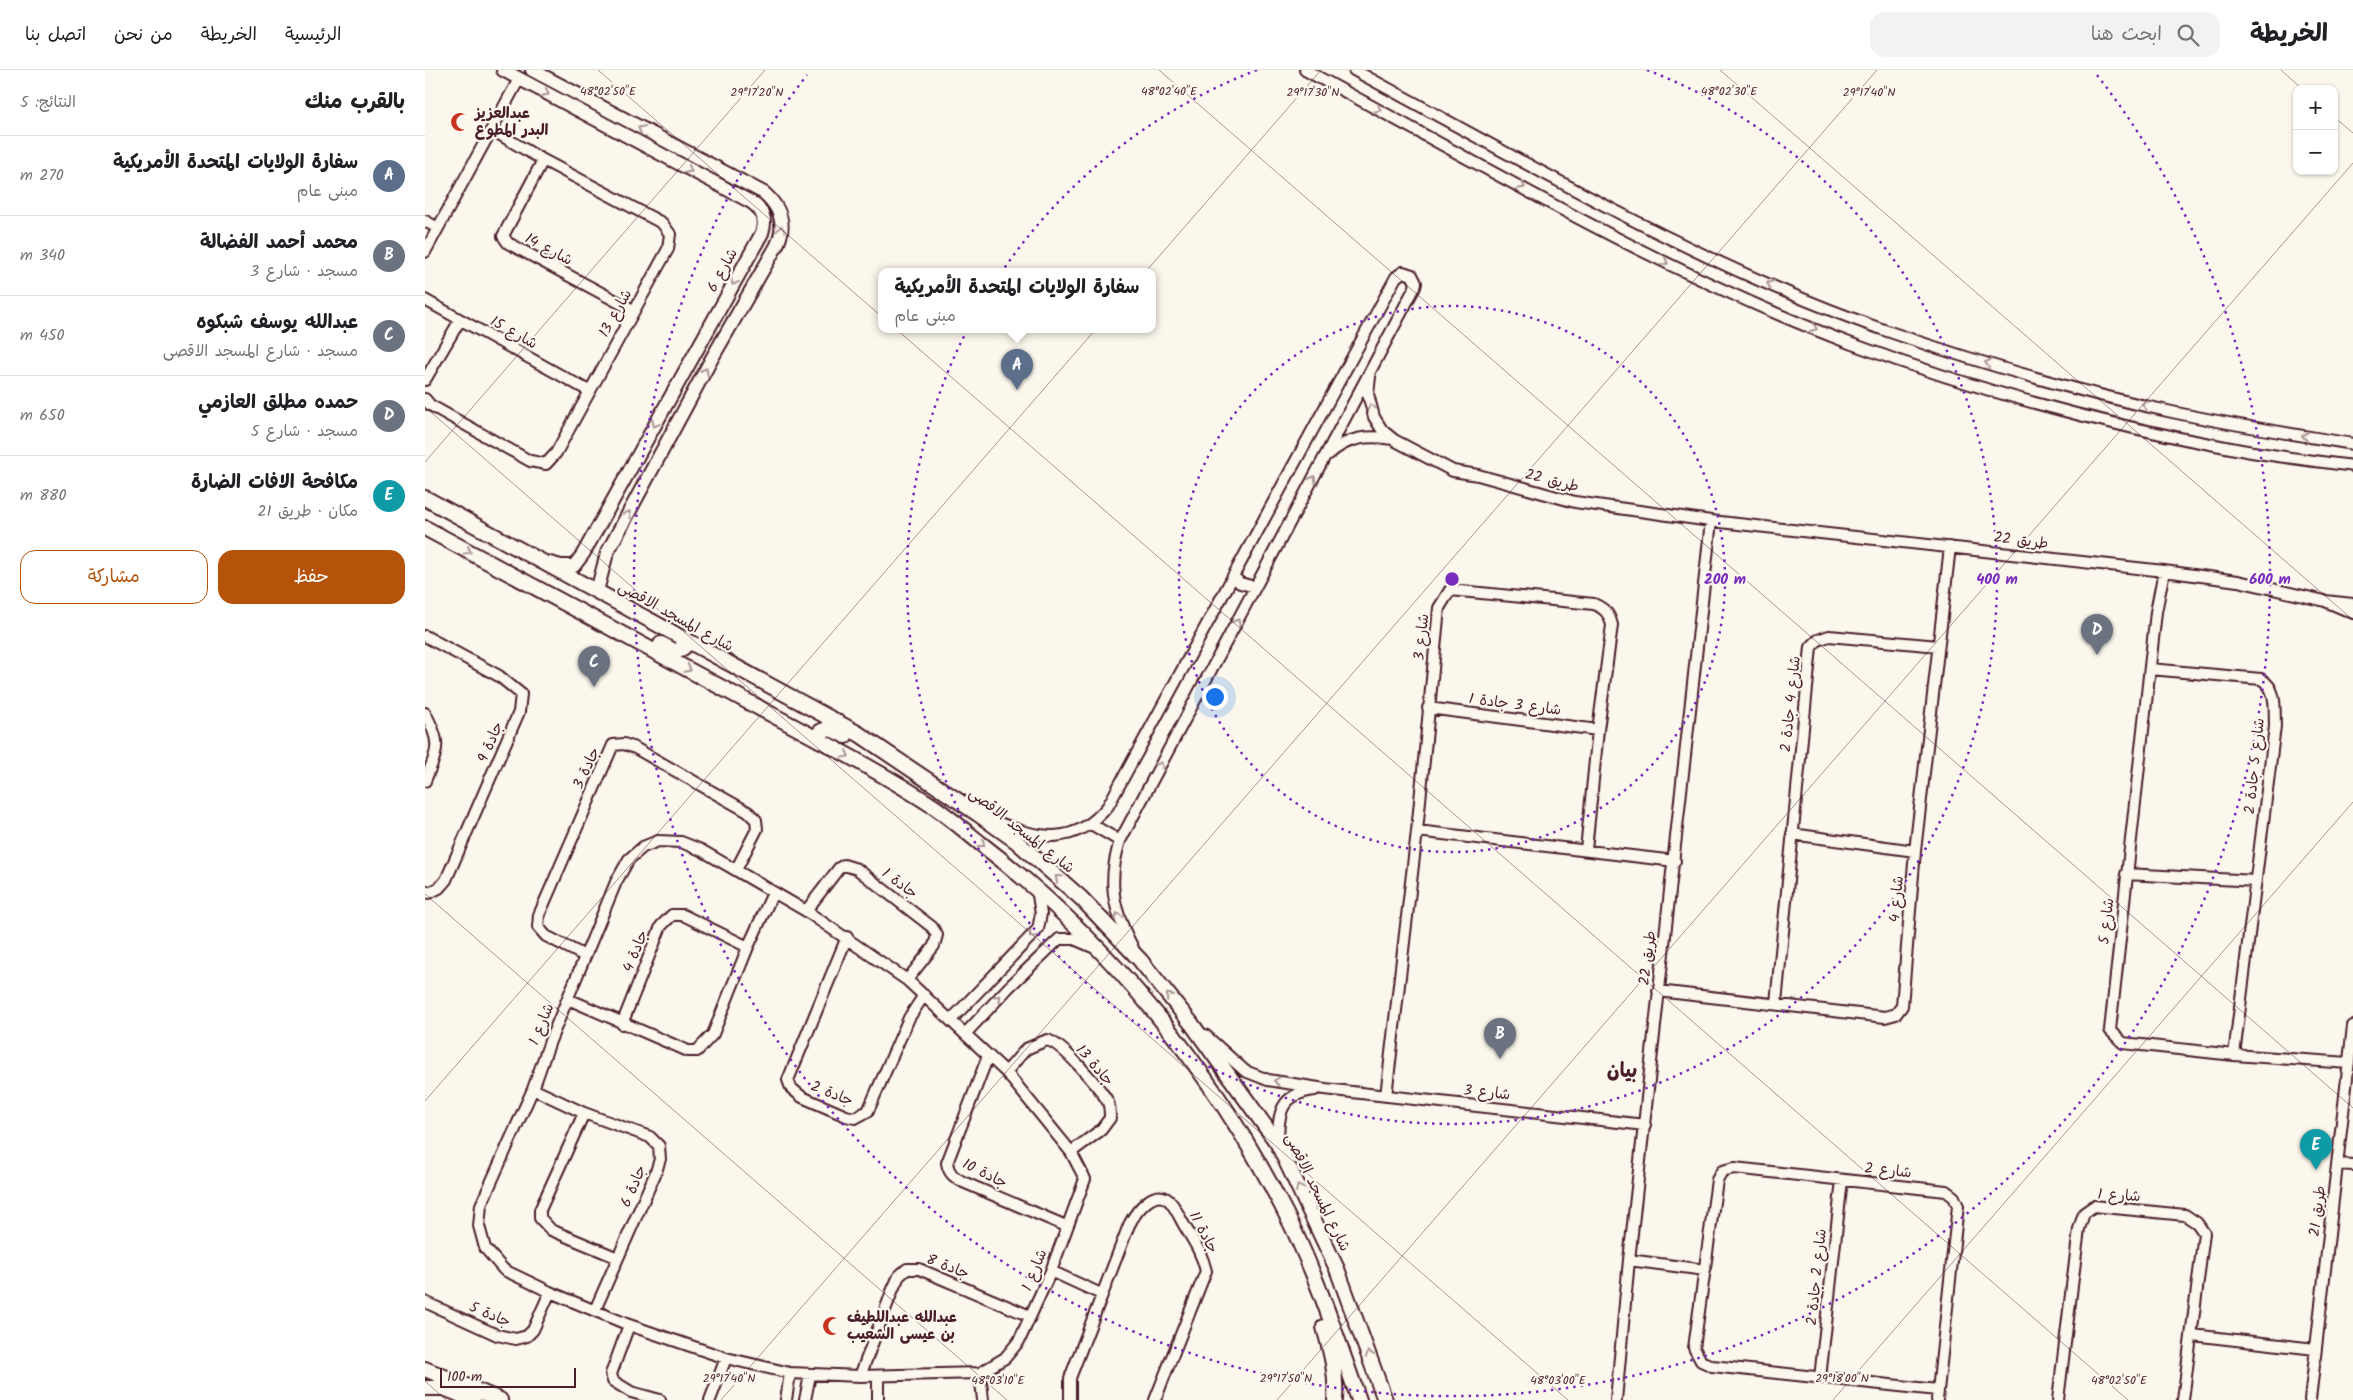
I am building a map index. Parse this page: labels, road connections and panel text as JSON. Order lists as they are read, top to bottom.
{
  "streets": {
    "main road": ["شارع المسجد الاقصى"],
    "street": [
      "شارع 14",
      "شارع 6",
      "شارع 13",
      "شارع 15",
      "طريق 22",
      "شارع 3",
      "شارع 3 جادة 1",
      "شارع 4 جادة 2",
      "جادة 9",
      "شارع 5 جادة 2",
      "جادة 3",
      "جادة 1",
      "شارع 4",
      "شارع 5",
      "جادة 4",
      "شارع 1",
      "جادة 13",
      "جادة 2",
      "شارع 2",
      "جادة 10",
      "جادة 6",
      "طريق 21",
      "جادة 11",
      "جادة 8",
      "شارع 2 جادة 2",
      "جادة 5"
    ]
  },
  "crossings": [
    ["شارع 14", "شارع 13"],
    ["شارع 6", "شارع المسجد الاقصى"],
    ["شارع 13", "شارع 15"],
    ["طريق 22", "شارع 3"],
    ["طريق 22", "شارع 4"],
    ["طريق 22", "شارع 5"],
    ["شارع المسجد الاقصى", "شارع 3"],
    ["شارع 3", "شارع 3 جادة 1"],
    ["شارع 4 جادة 2", "شارع 4"],
    ["شارع 5 جادة 2", "شارع 5"],
    ["جادة 3", "شارع 1"],
    ["جادة 1", "شارع 1"],
    ["شارع 5", "طريق 21"],
    ["شارع 1", "جادة 13"],
    ["شارع 1", "جادة 2"],
    ["شارع 1", "جادة 10"],
    ["شارع 1", "جادة 6"],
    ["شارع 1", "جادة 8"],
    ["شارع 1", "جادة 5"],
    ["شارع 2", "شارع 2 جادة 2"]
  ],
  "districts": ["بيان"],
  "places": {
    "mosque": ["عبدالعزيز البدر المطوع", "عبدالله عبداللطيف بن عيسى الشعيب"]
  },
  "scale_bar": "100 m",
  "page": {
    "header": "الخريطة",
    "search": "ابحث هنا",
    "nav": [
      "الرئيسية",
      "الخريطة",
      "من نحن",
      "اتصل بنا"
    ],
    "heading": ["بالقرب منك", "النتائج: 5"],
    "map_buttons": ["+", "−"],
    "list": [
      {
        "mark": "A",
        "name": "سفارة الولايات المتحدة الأمريكية",
        "note": "مبنى عام",
        "value": "270 m"
      },
      {
        "mark": "B",
        "name": "محمد أحمد الفضالة",
        "note": "مسجد · شارع 3",
        "value": "340 m"
      },
      {
        "mark": "C",
        "name": "عبدالله يوسف شبكوه",
        "note": "مسجد · شارع المسجد الاقصى",
        "value": "450 m"
      },
      {
        "mark": "D",
        "name": "حمده مطلق العازمي",
        "note": "مسجد · شارع 5",
        "value": "650 m"
      },
      {
        "mark": "E",
        "name": "مكافحة الافات الضارة",
        "note": "مكان · طريق 21",
        "value": "880 m"
      }
    ],
    "popup": ["سفارة الولايات المتحدة الأمريكية", "مبنى عام"],
    "pins": [
      "A",
      "D",
      "C",
      "B",
      "E"
    ],
    "buttons": ["حفظ", "مشاركة"],
    "scale": "100 m"
  },
  "coordinates": [
    "48°02'50\"E",
    "48°02'40\"E",
    "48°02'30\"E",
    "29°17'40\"N",
    "29°17'20\"N",
    "29°17'30\"N",
    "29°17'50\"N",
    "29°18'00\"N",
    "48°03'10\"E",
    "48°03'00\"E"
  ],
  "rings": ["200 m", "400 m", "600 m"]
}
